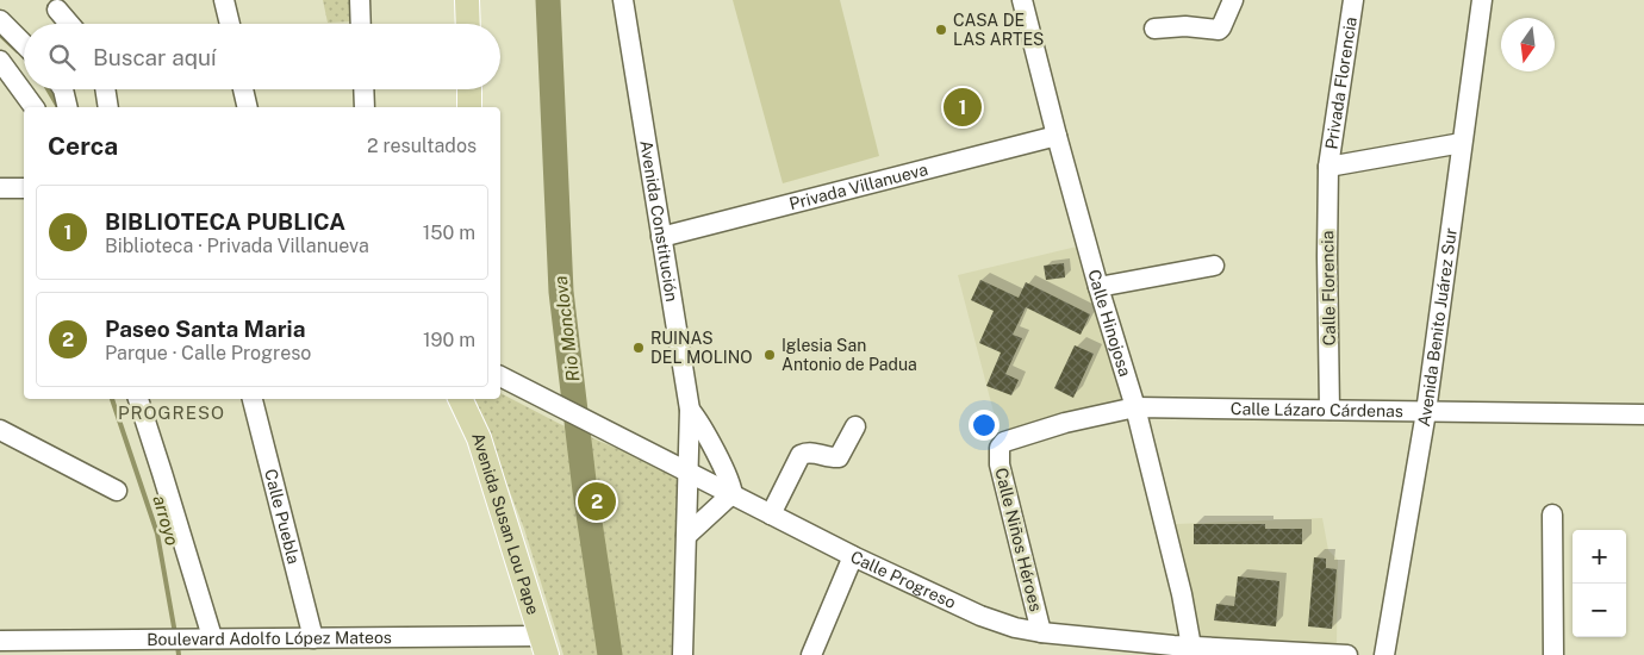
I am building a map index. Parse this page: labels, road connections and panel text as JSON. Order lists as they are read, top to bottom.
{
  "streets": {
    "main road": ["Avenida Susan Lou Pape"],
    "street": [
      "Privada Florencia",
      "Privada Villanueva",
      "Avenida Constitución",
      "Calle Florencia",
      "Calle Hinojosa",
      "Avenida Benito Juárez Sur",
      "Calle Lázaro Cárdenas",
      "Calle Puebla",
      "Calle Niños Héroes",
      "Calle Progreso",
      "Boulevard Adolfo López Mateos"
    ]
  },
  "crossings": [
    ["Privada Florencia", "Calle Florencia"],
    ["Privada Villanueva", "Avenida Constitución"],
    ["Privada Villanueva", "Calle Hinojosa"],
    ["Avenida Constitución", "Calle Progreso"],
    ["Calle Florencia", "Calle Lázaro Cárdenas"],
    ["Calle Hinojosa", "Calle Lázaro Cárdenas"],
    ["Calle Hinojosa", "Calle Niños Héroes"],
    ["Calle Hinojosa", "Calle Progreso"],
    ["Avenida Benito Juárez Sur", "Calle Lázaro Cárdenas"],
    ["Calle Lázaro Cárdenas", "Calle Niños Héroes"],
    ["Calle Puebla", "Boulevard Adolfo López Mateos"],
    ["Avenida Susan Lou Pape", "Boulevard Adolfo López Mateos"],
    ["Calle Niños Héroes", "Calle Progreso"]
  ],
  "districts": ["PROGRESO"],
  "water": ["Rio Monclova", "arroyo"],
  "places": ["CASA DE LAS ARTES", "RUINAS DEL MOLINO", "Iglesia San Antonio de Padua"],
  "north": "bottom",
  "page": {
    "search": "Buscar aquí",
    "pins": ["1", "2"],
    "heading": ["Cerca", "2 resultados"],
    "list": [
      {
        "mark": "1",
        "name": "BIBLIOTECA PUBLICA",
        "note": "Biblioteca · Privada Villanueva",
        "value": "150 m"
      },
      {
        "mark": "2",
        "name": "Paseo Santa Maria",
        "note": "Parque · Calle Progreso",
        "value": "190 m"
      }
    ],
    "map_buttons": ["+", "−"]
  }
}
